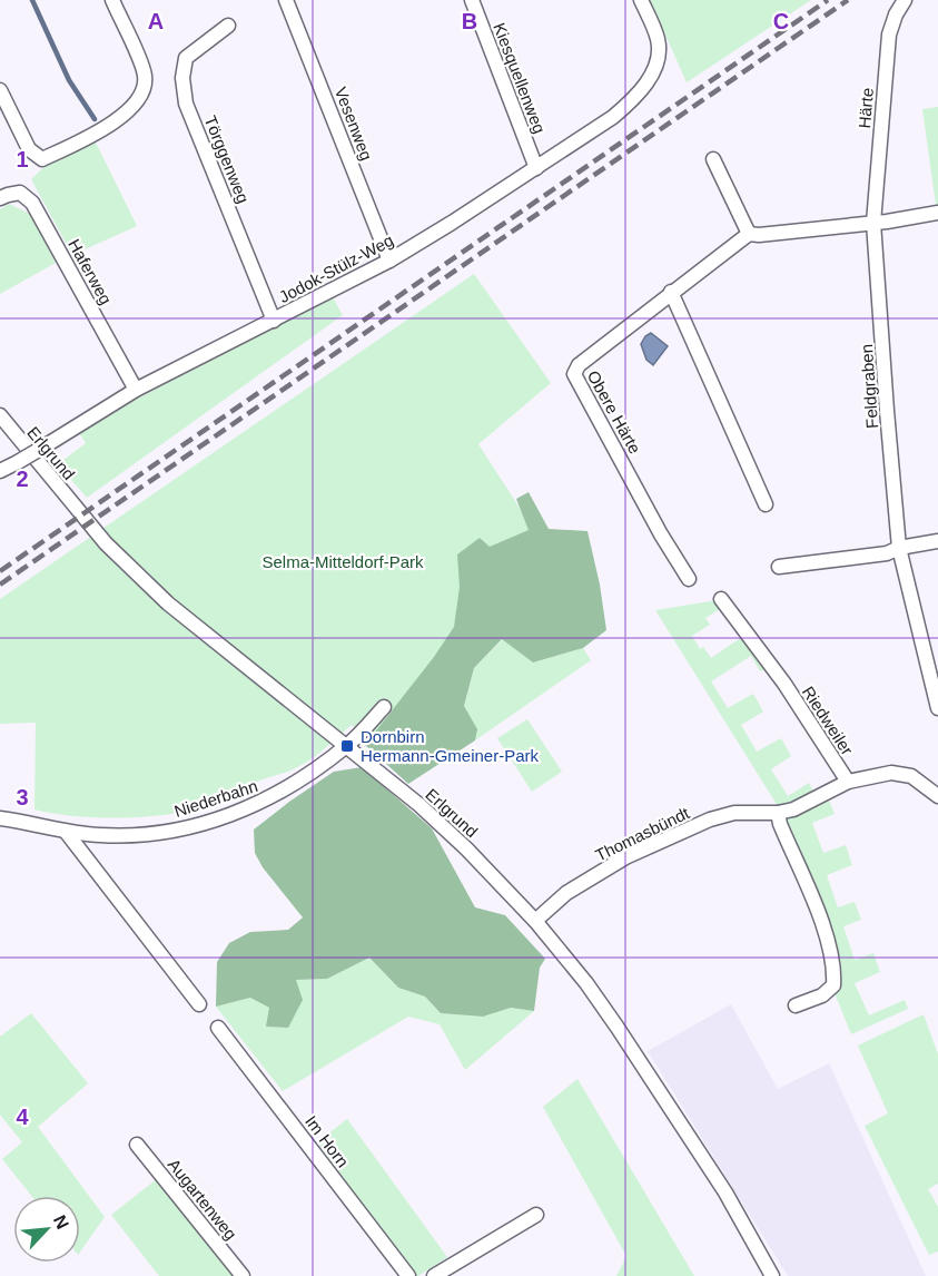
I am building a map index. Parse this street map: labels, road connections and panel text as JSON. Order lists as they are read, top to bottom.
{
  "streets": {
    "street": [
      "Kiesquellenweg",
      "Härte",
      "Vesenweg",
      "Törggenweg",
      "Jodok-Stülz-Weg",
      "Haferweg",
      "Feldgraben",
      "Obere Härte",
      "Erlgrund",
      "Riedweiler",
      "Niederbahn",
      "Thomasbündt",
      "Im Horn",
      "Augartenweg"
    ]
  },
  "crossings": [
    ["Kiesquellenweg", "Jodok-Stülz-Weg"],
    ["Härte", "Feldgraben"],
    ["Vesenweg", "Jodok-Stülz-Weg"],
    ["Törggenweg", "Jodok-Stülz-Weg"],
    ["Jodok-Stülz-Weg", "Haferweg"],
    ["Erlgrund", "Niederbahn"],
    ["Erlgrund", "Thomasbündt"],
    ["Riedweiler", "Thomasbündt"]
  ],
  "parks": ["Selma-Mitteldorf-Park"],
  "places": {
    "transit": ["Dornbirn Hermann-Gmeiner-Park"]
  },
  "north": "top right",
  "grid": {
    "columns": ["A", "B", "C"],
    "rows": [
      "1",
      "2",
      "3",
      "4"
    ]
  }
}
